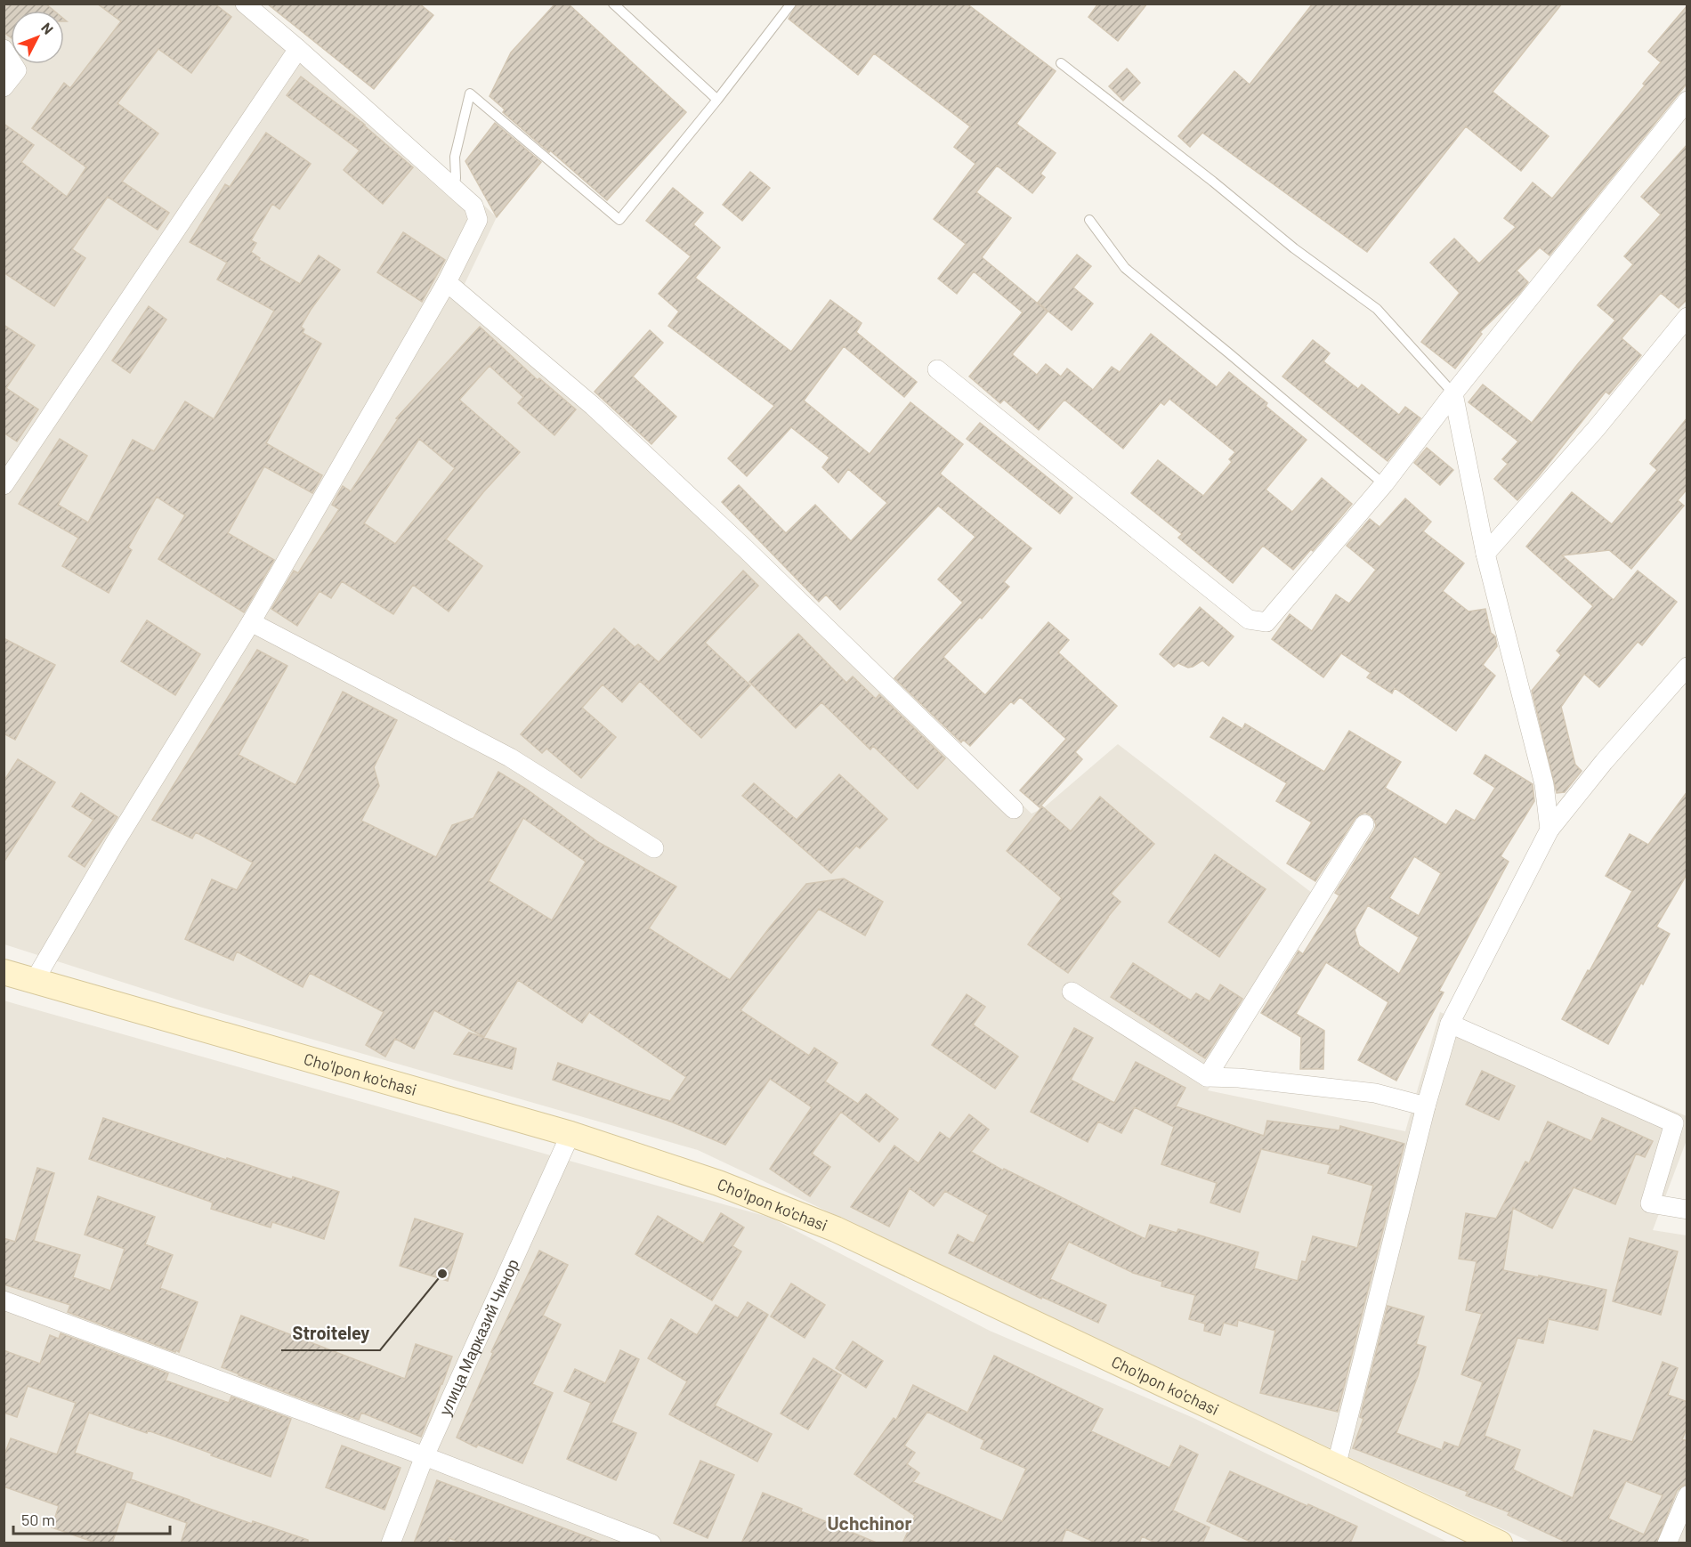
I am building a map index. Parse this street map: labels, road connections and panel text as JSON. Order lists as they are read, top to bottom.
{
  "streets": {
    "main road": ["Cho'lpon ko'chasi"],
    "street": ["улица Марказий Чинор"]
  },
  "crossings": [
    ["Cho'lpon ko'chasi", "улица Марказий Чинор"]
  ],
  "districts": ["Uchchinor"],
  "places": ["Stroiteley"],
  "scale_bar": "50 m",
  "north": "top right"
}
